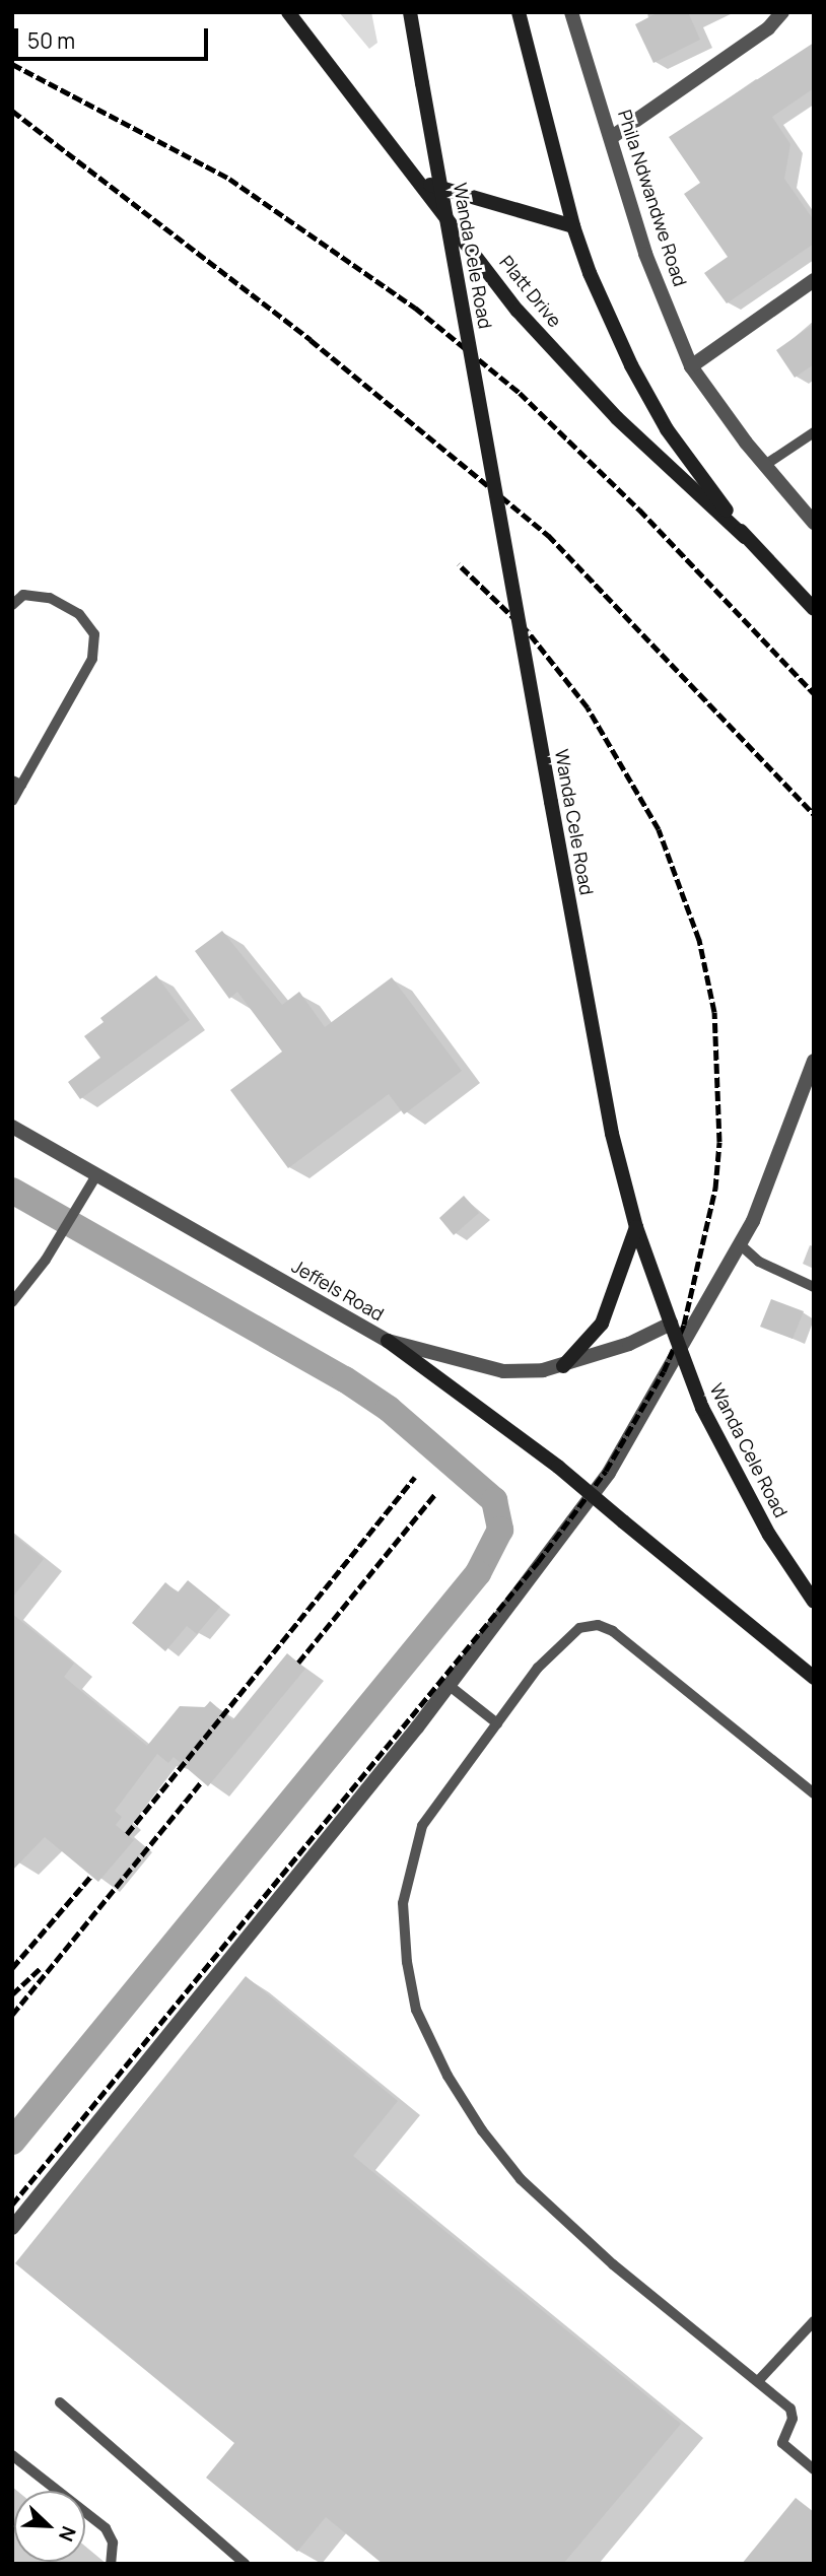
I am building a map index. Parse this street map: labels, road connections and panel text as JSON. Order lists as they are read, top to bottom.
{
  "streets": {
    "main road": ["Wanda Cele Road", "Platt Drive"],
    "street": ["Phila Ndwandwe Road", "Jeffels Road"]
  },
  "crossings": [
    ["Wanda Cele Road", "Jeffels Road"]
  ],
  "scale_bar": "50 m",
  "north": "bottom right"
}
